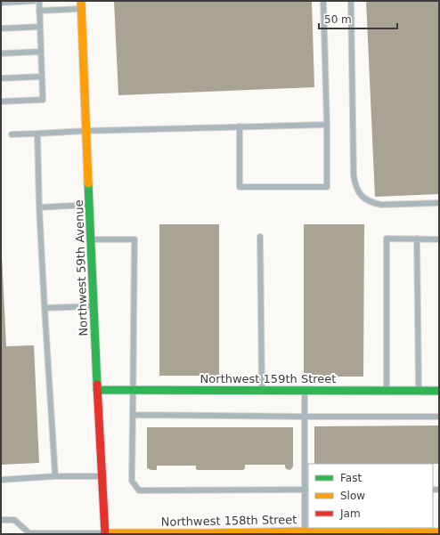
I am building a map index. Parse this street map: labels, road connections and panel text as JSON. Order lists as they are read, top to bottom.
{
  "streets": {
    "street": ["Northwest 59th Avenue", "Northwest 159th Street", "Northwest 158th Street"]
  },
  "crossings": [
    ["Northwest 59th Avenue", "Northwest 159th Street"],
    ["Northwest 59th Avenue", "Northwest 158th Street"]
  ],
  "legend": ["Fast", "Slow", "Jam"],
  "scale_bar": "50 m"
}
